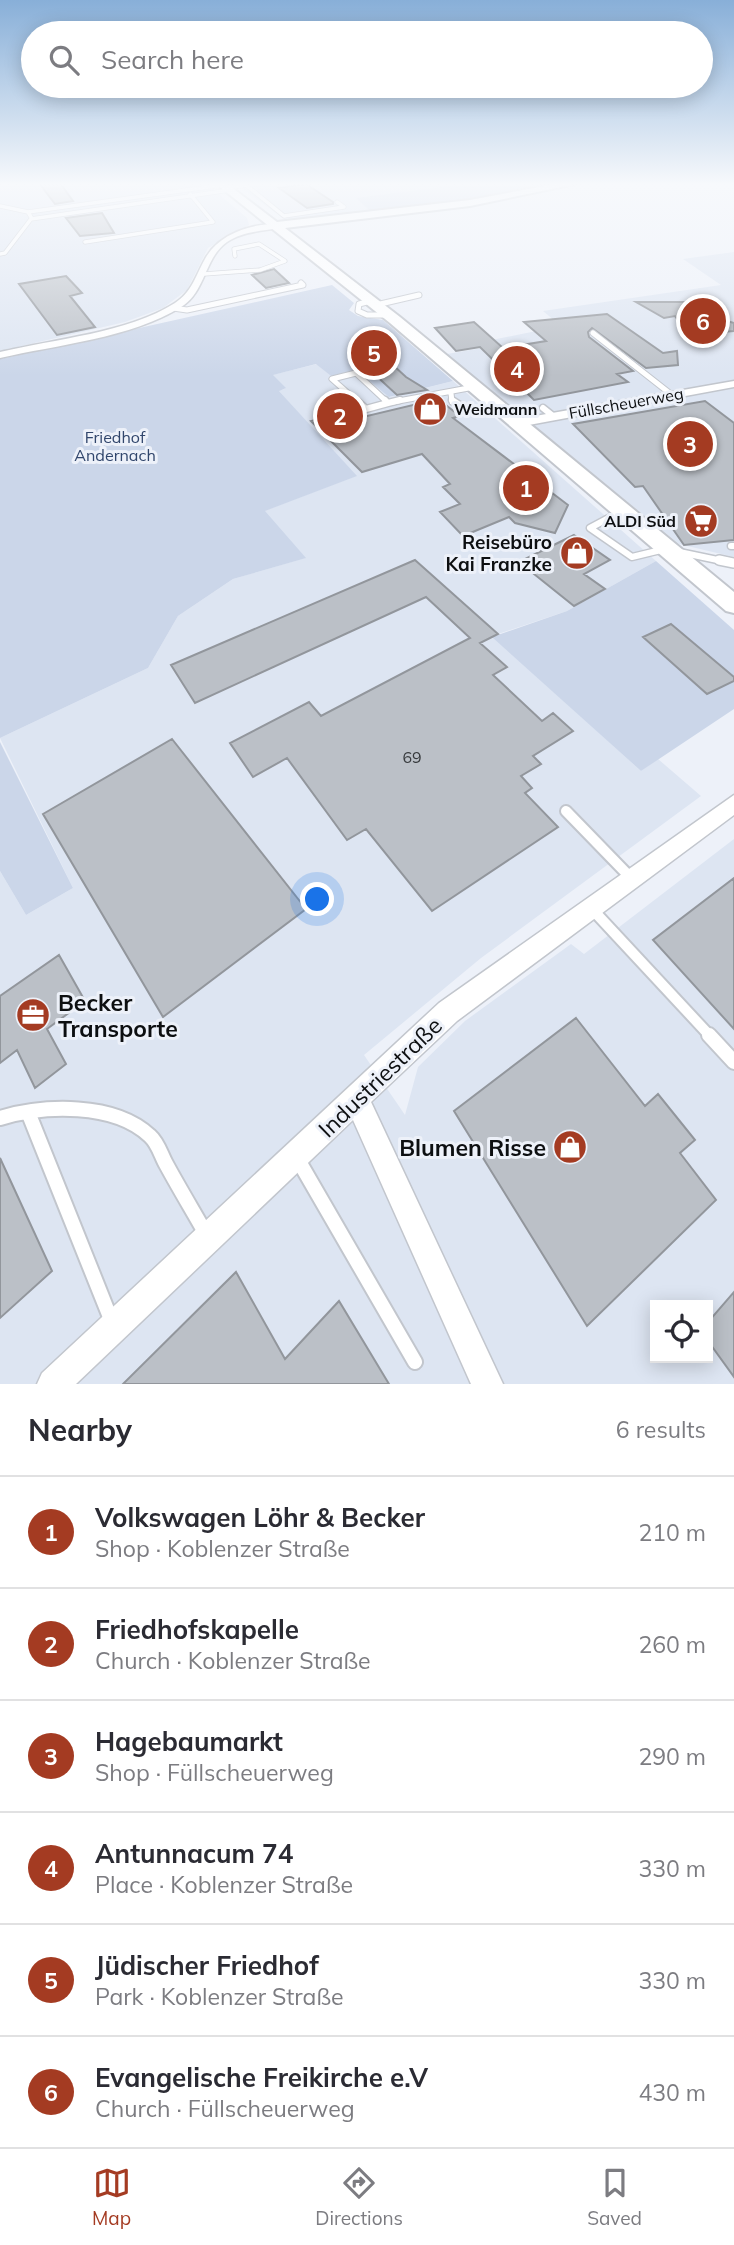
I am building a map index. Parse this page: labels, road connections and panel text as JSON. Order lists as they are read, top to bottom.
{
  "streets": {
    "street": ["Füllscheuerweg", "Industriestraße"]
  },
  "parks": ["Friedhof Andernach"],
  "places": {
    "shop": ["Weidmann", "Reisebüro Kai Franzke", "Blumen Risse"],
    "supermarket": ["ALDI Süd"],
    "office": ["Becker Transporte"]
  },
  "house_numbers": ["69"],
  "page": {
    "search": "Search here",
    "pins": [
      "6",
      "5",
      "4",
      "2",
      "3",
      "1"
    ],
    "heading": ["Nearby", "6 results"],
    "list": [
      {
        "mark": "1",
        "name": "Volkswagen Löhr & Becker",
        "note": "Shop · Koblenzer Straße",
        "value": "210 m"
      },
      {
        "mark": "2",
        "name": "Friedhofskapelle",
        "note": "Church · Koblenzer Straße",
        "value": "260 m"
      },
      {
        "mark": "3",
        "name": "Hagebaumarkt",
        "note": "Shop · Füllscheuerweg",
        "value": "290 m"
      },
      {
        "mark": "4",
        "name": "Antunnacum 74",
        "note": "Place · Koblenzer Straße",
        "value": "330 m"
      },
      {
        "mark": "5",
        "name": "Jüdischer Friedhof",
        "note": "Park · Koblenzer Straße",
        "value": "330 m"
      },
      {
        "mark": "6",
        "name": "Evangelische Freikirche e.V",
        "note": "Church · Füllscheuerweg",
        "value": "430 m"
      }
    ],
    "nav": ["Map", "Directions", "Saved"]
  }
}
